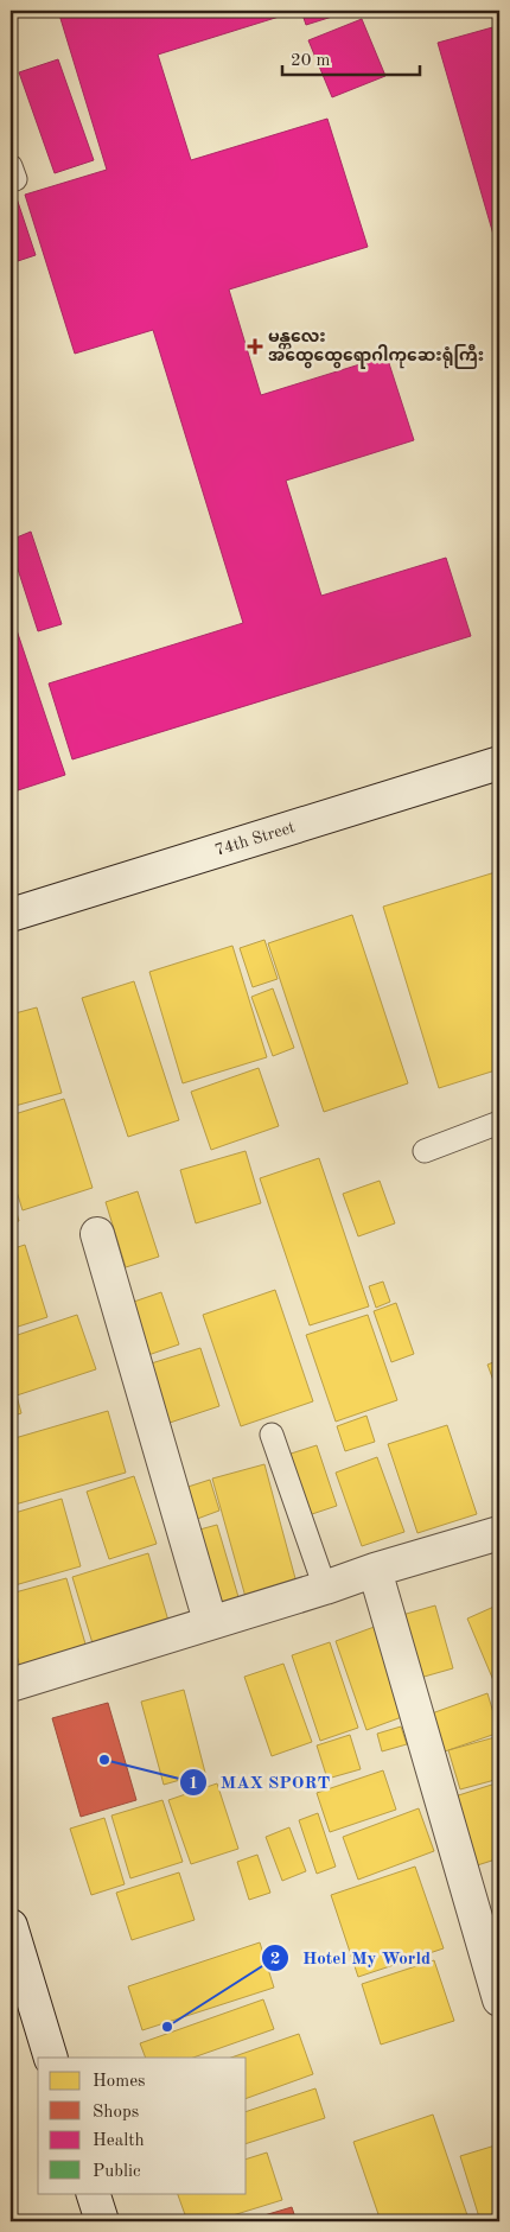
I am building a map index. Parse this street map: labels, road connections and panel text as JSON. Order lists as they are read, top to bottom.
{
  "streets": {
    "street": ["74th Street"]
  },
  "places": {
    "health": ["မန္တလေး အထွေထွေရောဂါကုဆေးရုံကြီး"],
    "other": ["MAX SPORT", "Hotel My World"]
  },
  "legend": [
    "Homes",
    "Shops",
    "Health",
    "Public"
  ],
  "scale_bar": "20 m"
}
